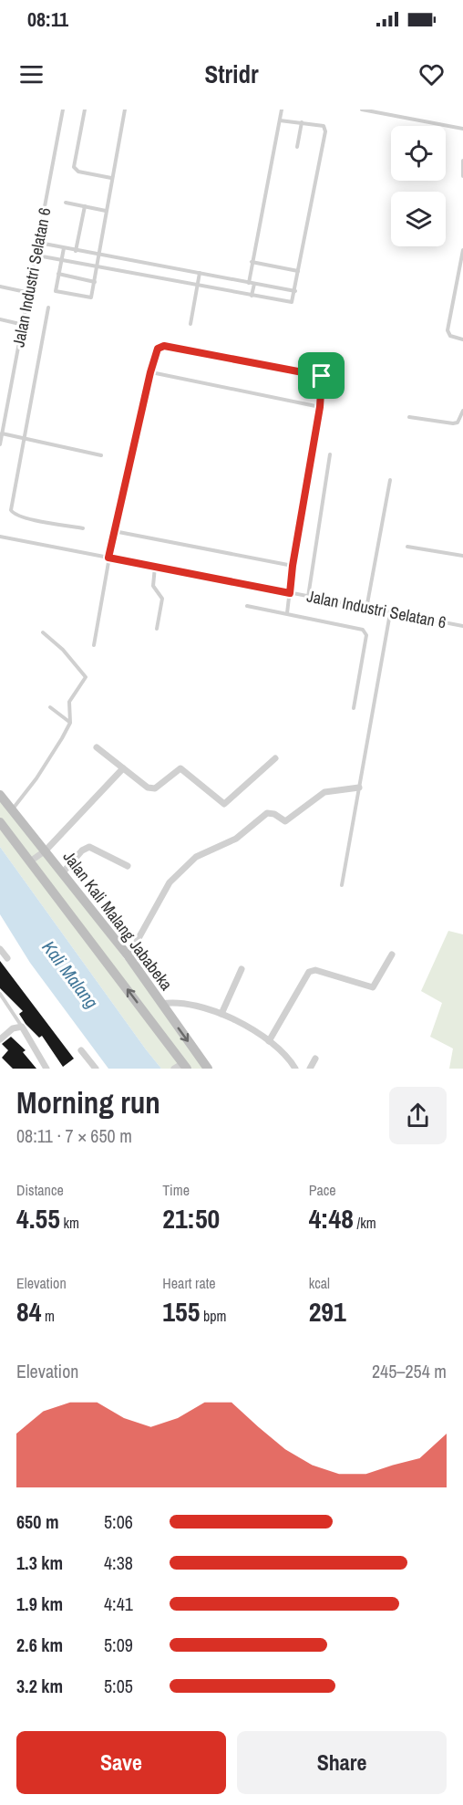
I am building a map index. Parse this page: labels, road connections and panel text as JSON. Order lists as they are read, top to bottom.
{
  "streets": {
    "main road": ["Jalan Kali Malang Jababeka"],
    "lane": ["Jalan Industri Selatan 6"]
  },
  "water": ["Kali Malang"],
  "page": {
    "status": "08:11",
    "header": "Stridr",
    "heading": ["Morning run", "08:11 · 7 × 650 m"],
    "stats": [
      ["Distance", "4.55 km"],
      ["Time", "21:50"],
      ["Pace", "4:48 /km"],
      ["Elevation", "84 m"],
      ["Heart rate", "155 bpm"],
      ["kcal", "291"]
    ],
    "chart": ["Elevation", "245–254 m"],
    "list": [
      {
        "name": "650 m",
        "note": "5:06"
      },
      {
        "name": "1.3 km",
        "note": "4:38"
      },
      {
        "name": "1.9 km",
        "note": "4:41"
      },
      {
        "name": "2.6 km",
        "note": "5:09"
      },
      {
        "name": "3.2 km",
        "note": "5:05"
      }
    ],
    "buttons": ["Save", "Share"]
  }
}
